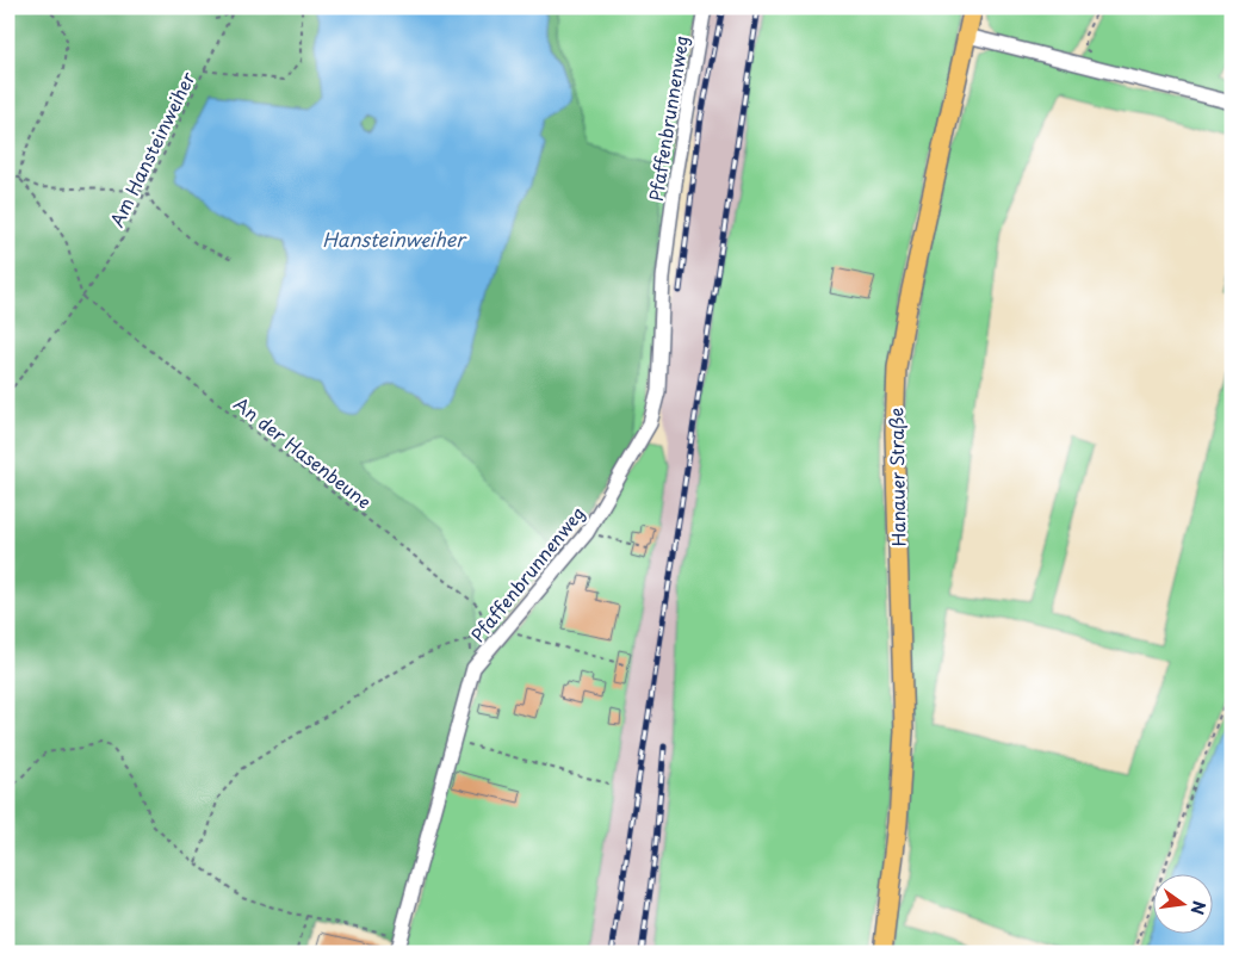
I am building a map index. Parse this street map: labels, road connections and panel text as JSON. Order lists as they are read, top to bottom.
{
  "streets": {
    "main road": ["Hanauer Straße"],
    "lane": ["Pfaffenbrunnenweg"],
    "path": ["Am Hansteinweiher", "An der Hasenbeune"]
  },
  "crossings": [
    ["Pfaffenbrunnenweg", "An der Hasenbeune"],
    ["Am Hansteinweiher", "An der Hasenbeune"]
  ],
  "water": ["Hansteinweiher"],
  "north": "right"
}
